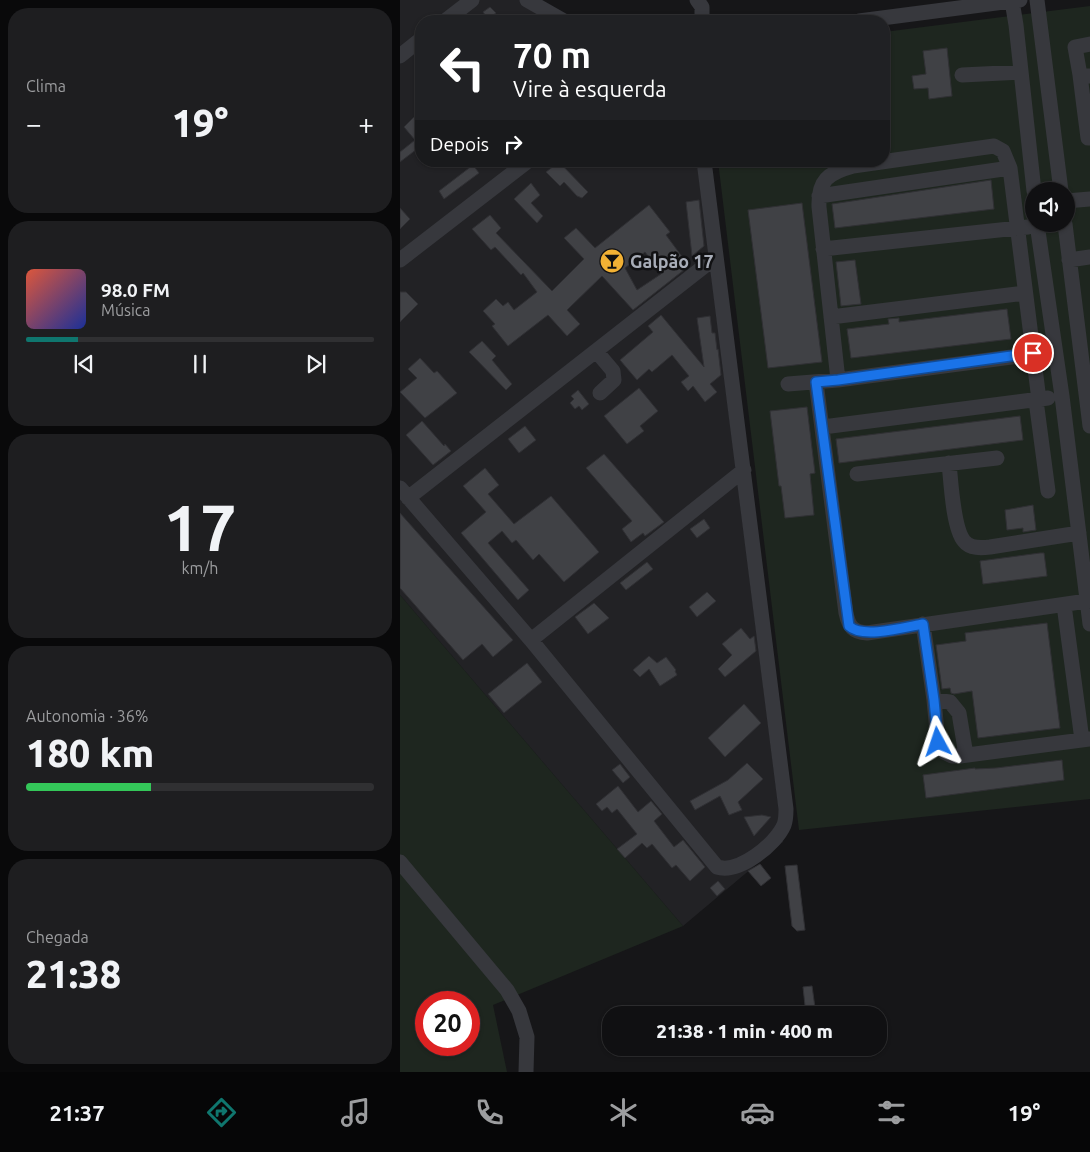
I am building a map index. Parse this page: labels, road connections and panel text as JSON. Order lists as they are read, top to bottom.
{
  "places": {
    "bar": ["Galpão 17"]
  },
  "page": {
    "tile": [
      "Clima",
      ["17", "km/h"],
      ["Autonomia · 36%", "180 km"],
      ["Chegada", "21:38"]
    ],
    "turn": ["70 m", "Vire à esquerda"],
    "heat": ["−", "19°", "+"],
    "then": "Depois",
    "song": ["98.0 FM", "Música"],
    "limit": "20",
    "trip": "21:38 · 1 min · 400 m",
    "tabs": ["21:37", "19°"]
  }
}
